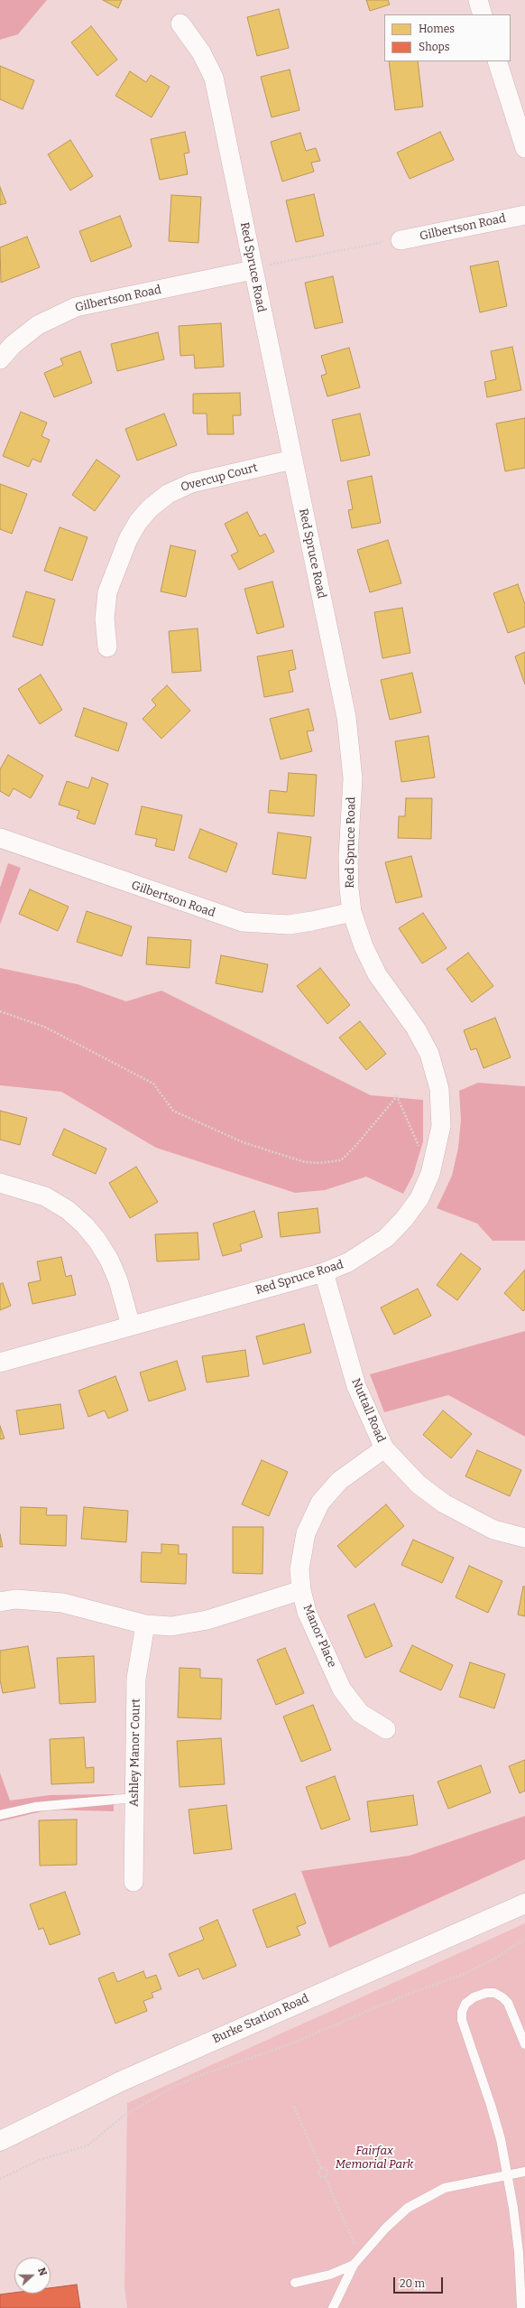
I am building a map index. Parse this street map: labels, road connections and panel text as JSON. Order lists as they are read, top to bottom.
{
  "streets": {
    "street": [
      "Gilbertson Road",
      "Red Spruce Road",
      "Overcup Court",
      "Nuttall Road",
      "Manor Place",
      "Ashley Manor Court",
      "Burke Station Road"
    ]
  },
  "crossings": [
    ["Gilbertson Road", "Red Spruce Road"],
    ["Red Spruce Road", "Overcup Court"],
    ["Red Spruce Road", "Nuttall Road"],
    ["Nuttall Road", "Manor Place"]
  ],
  "parks": ["Fairfax Memorial Park"],
  "legend": ["Homes", "Shops"],
  "scale_bar": "20 m",
  "north": "right"
}
